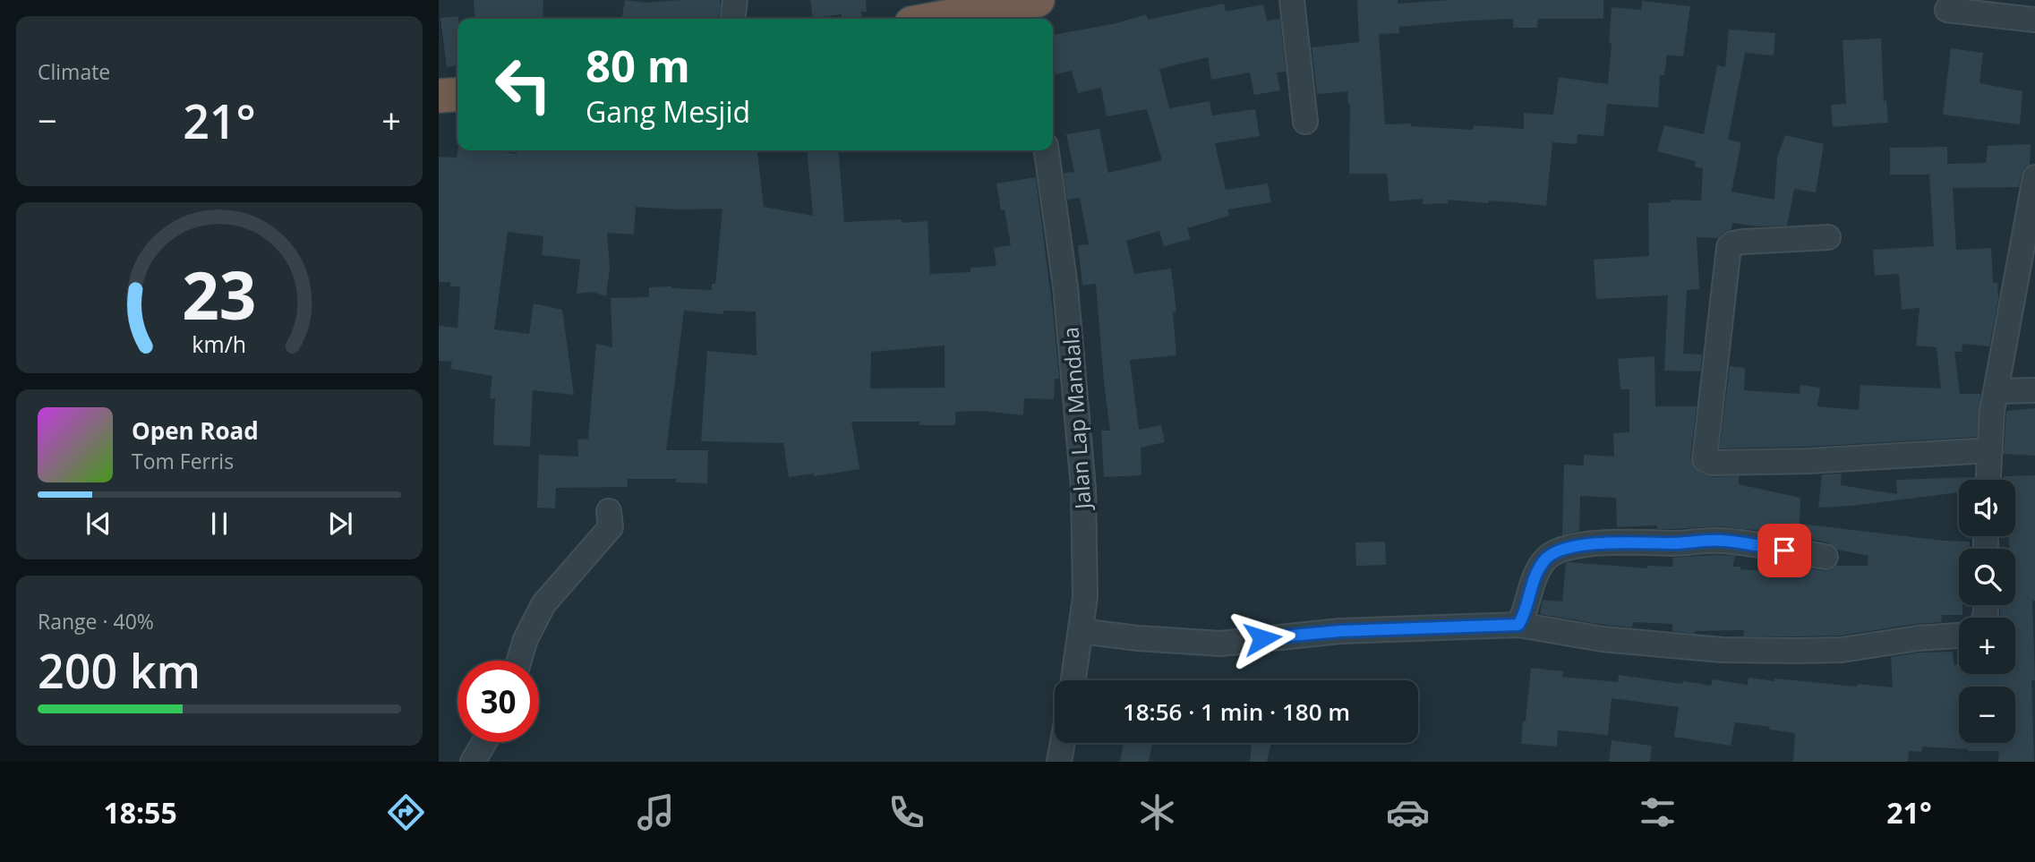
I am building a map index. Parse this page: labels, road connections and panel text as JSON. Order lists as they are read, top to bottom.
{
  "streets": {
    "street": ["Jalan Lap Mandala"]
  },
  "page": {
    "tile": [
      "Climate",
      ["Range · 40%", "200 km"]
    ],
    "turn": ["80 m", "Gang Mesjid"],
    "heat": ["−", "21°", "+"],
    "song": ["Open Road", "Tom Ferris"],
    "map_buttons": ["+", "−"],
    "limit": "30",
    "trip": "18:56 · 1 min · 180 m",
    "tabs": ["18:55", "21°"],
    "gauge": ["23", "km/h"]
  }
}
